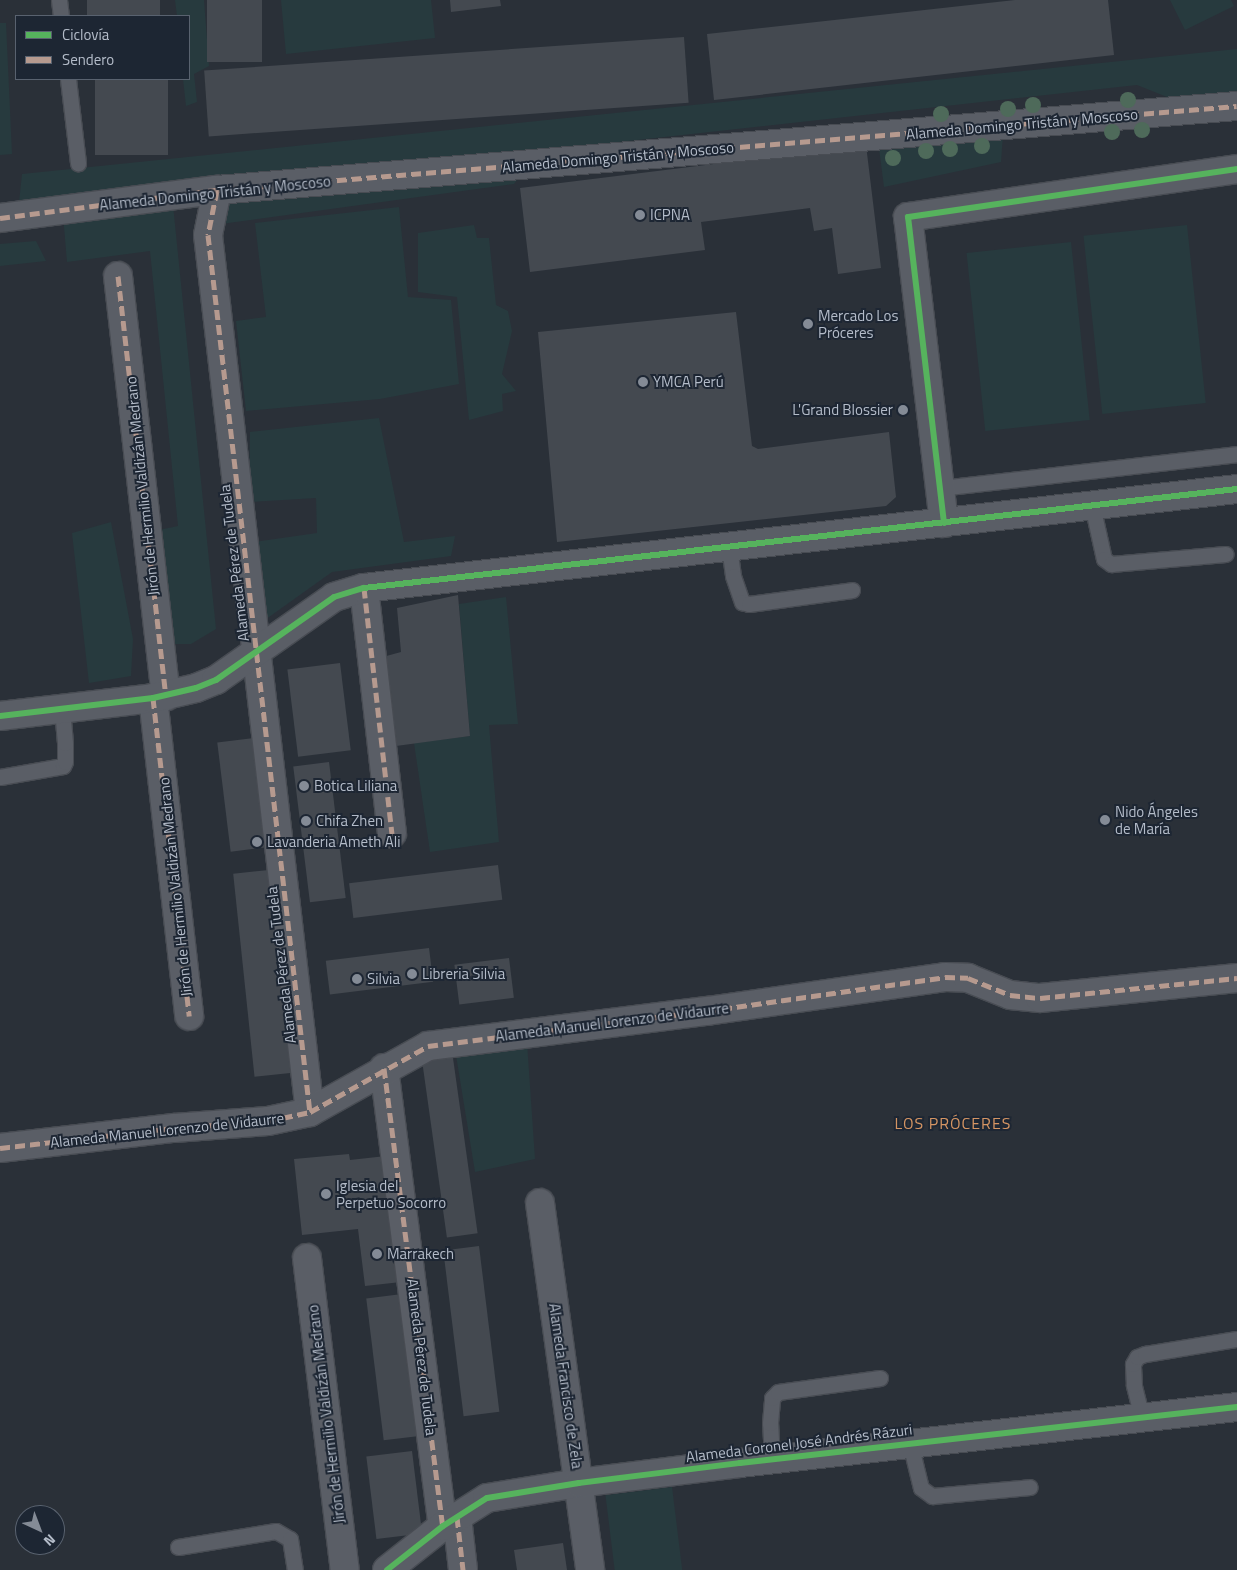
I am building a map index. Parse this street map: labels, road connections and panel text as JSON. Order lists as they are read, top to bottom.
{
  "streets": {
    "street": [
      "Alameda Domingo Tristán y Moscoso",
      "Jirón de Hermilio Valdizán Medrano",
      "Alameda Pérez de Tudela",
      "Alameda Manuel Lorenzo de Vidaurre",
      "Alameda Francisco de Zela",
      "Alameda Coronel José Andrés Rázuri"
    ]
  },
  "crossings": [
    ["Alameda Domingo Tristán y Moscoso", "Alameda Pérez de Tudela"],
    ["Alameda Pérez de Tudela", "Alameda Manuel Lorenzo de Vidaurre"],
    ["Alameda Pérez de Tudela", "Alameda Coronel José Andrés Rázuri"],
    ["Alameda Francisco de Zela", "Alameda Coronel José Andrés Rázuri"]
  ],
  "districts": ["LOS PRÓCERES"],
  "places": [
    "ICPNA",
    "Mercado Los Próceres",
    "YMCA Perú",
    "L'Grand Blossier",
    "Botica Liliana",
    "Nido Ángeles de María",
    "Chifa Zhen",
    "Lavanderia Ameth Ali",
    "Libreria Silvia",
    "Silvia",
    "Iglesia del Perpetuo Socorro",
    "Marrakech"
  ],
  "legend": ["Ciclovía", "Sendero"],
  "north": "bottom right"
}
